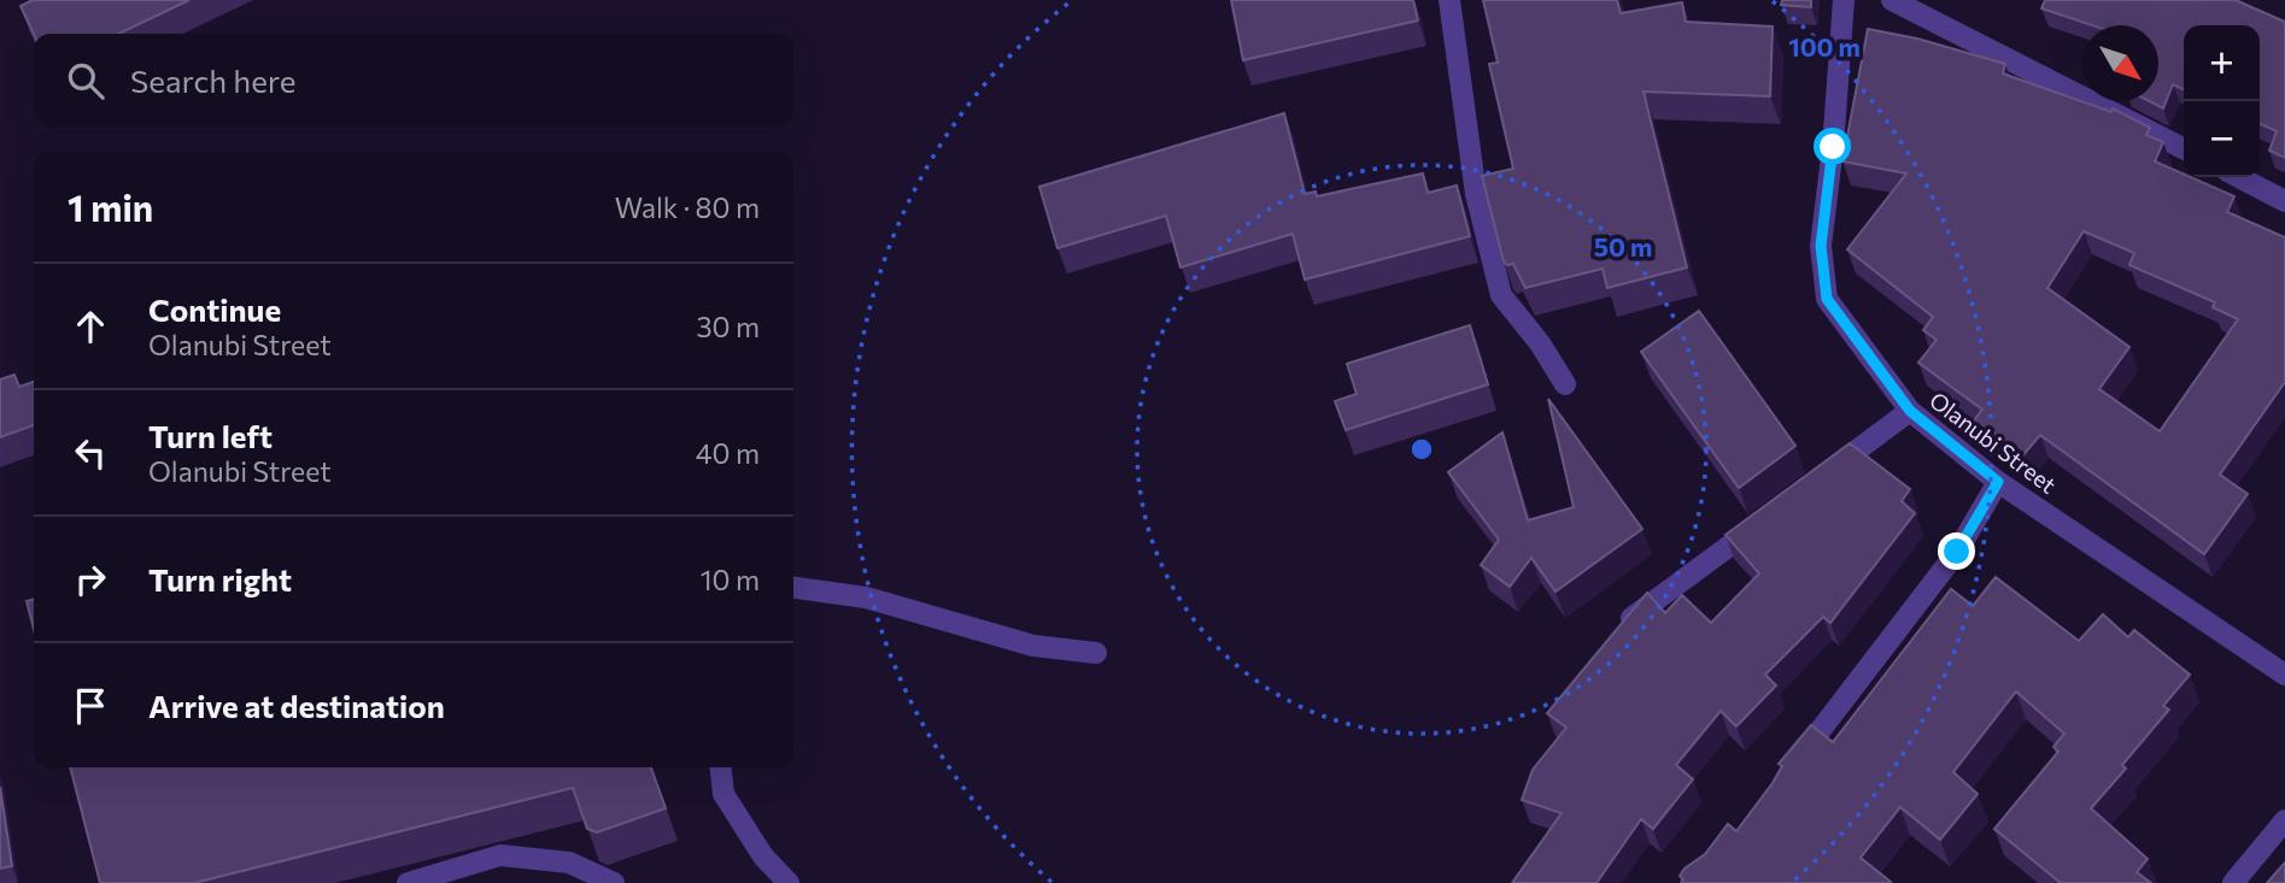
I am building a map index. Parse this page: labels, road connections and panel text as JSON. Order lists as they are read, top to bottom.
{
  "streets": {
    "street": ["Olanubi Street"]
  },
  "north": "bottom right",
  "page": {
    "map_buttons": ["+", "−"],
    "search": "Search here",
    "heading": ["1 min", "Walk · 80 m"],
    "list": [
      ["Continue", "Olanubi Street", "30 m"],
      ["Turn left", "Olanubi Street", "40 m"],
      ["Turn right", "10 m"],
      "Arrive at destination"
    ]
  },
  "rings": ["100 m", "50 m"]
}
